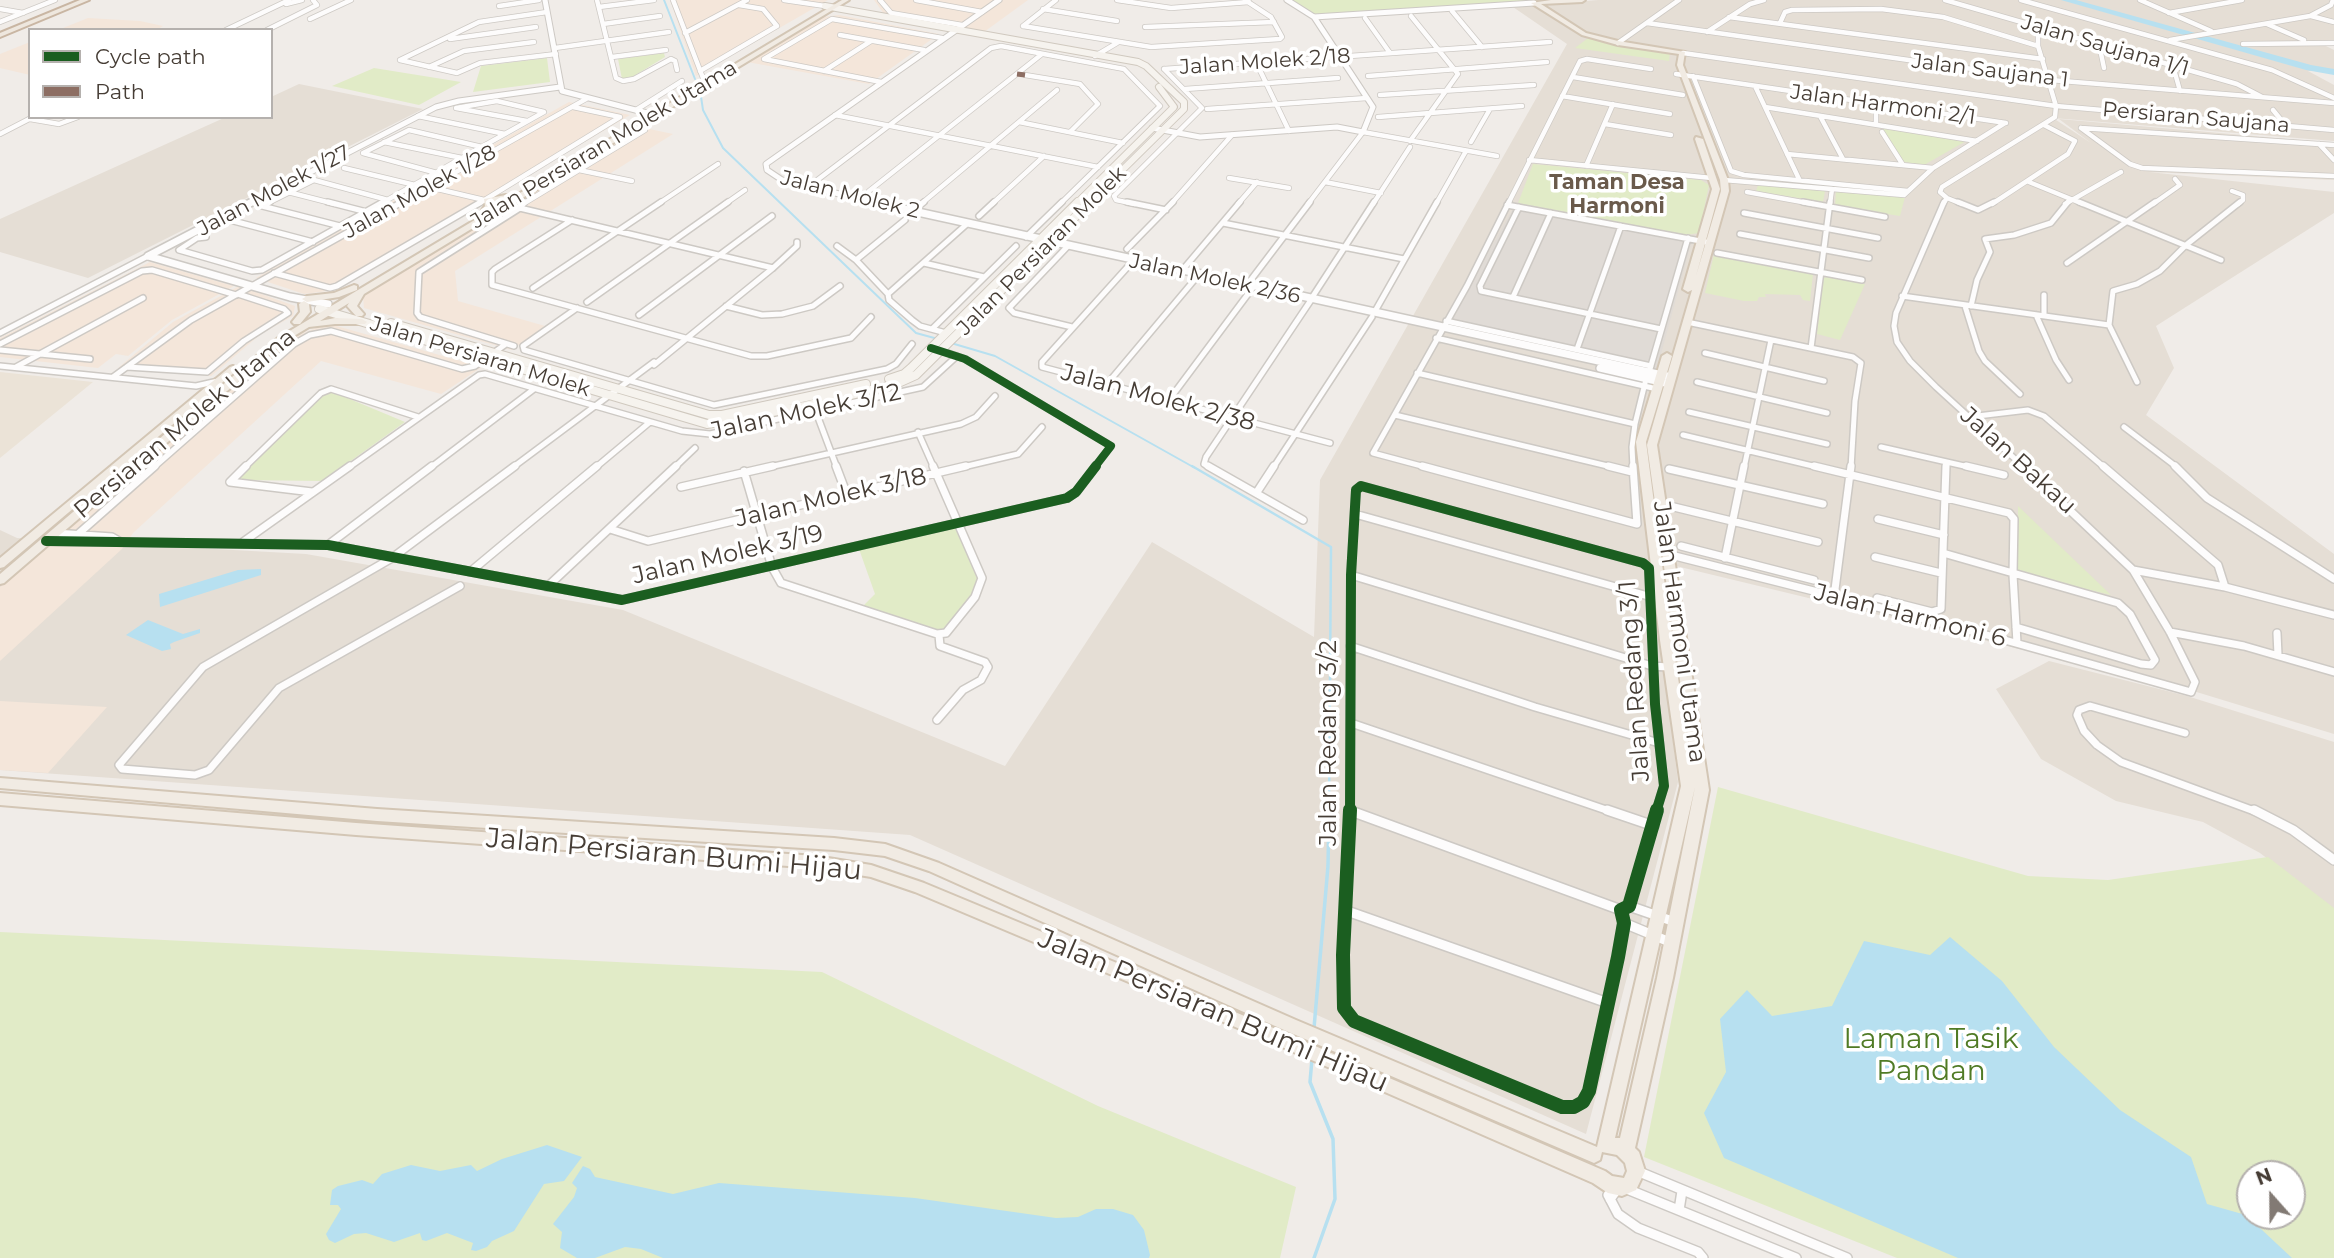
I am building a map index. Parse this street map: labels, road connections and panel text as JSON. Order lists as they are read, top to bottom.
{
  "streets": {
    "main road": [
      "Jalan Persiaran Molek Utama",
      "Jalan Persiaran Molek",
      "Persiaran Molek Utama",
      "Jalan Harmoni Utama",
      "Jalan Persiaran Bumi Hijau"
    ],
    "street": [
      "Jalan Saujana 1/1",
      "Jalan Molek 2/18",
      "Jalan Saujana 1",
      "Jalan Harmoni 2/1",
      "Persiaran Saujana",
      "Jalan Molek 1/27",
      "Jalan Molek 1/28",
      "Jalan Molek 2",
      "Jalan Molek 2/36",
      "Jalan Molek 2/38",
      "Jalan Molek 3/12",
      "Jalan Bakau",
      "Jalan Molek 3/18",
      "Jalan Molek 3/19",
      "Jalan Harmoni 6",
      "Jalan Redang 3/1",
      "Jalan Redang 3/2"
    ]
  },
  "crossings": [
    ["Jalan Saujana 1/1", "Jalan Saujana 1"],
    ["Jalan Harmoni 2/1", "Jalan Harmoni Utama"],
    ["Persiaran Saujana", "Jalan Harmoni Utama"],
    ["Jalan Persiaran Molek Utama", "Jalan Persiaran Molek"],
    ["Jalan Persiaran Molek Utama", "Persiaran Molek Utama"],
    ["Jalan Molek 1/27", "Jalan Persiaran Molek"],
    ["Jalan Molek 1/28", "Jalan Persiaran Molek"],
    ["Jalan Molek 2", "Jalan Persiaran Molek"],
    ["Jalan Molek 2", "Jalan Molek 2/36"],
    ["Jalan Persiaran Molek", "Jalan Molek 2/36"],
    ["Jalan Persiaran Molek", "Persiaran Molek Utama"],
    ["Jalan Molek 2/36", "Jalan Molek 2/38"],
    ["Jalan Molek 2/36", "Jalan Harmoni Utama"],
    ["Jalan Molek 3/12", "Jalan Molek 3/19"],
    ["Persiaran Molek Utama", "Jalan Molek 3/19"],
    ["Jalan Bakau", "Jalan Harmoni 6"],
    ["Jalan Harmoni 6", "Jalan Harmoni Utama"],
    ["Jalan Harmoni Utama", "Jalan Persiaran Bumi Hijau"],
    ["Jalan Redang 3/1", "Jalan Redang 3/2"]
  ],
  "districts": ["Taman Desa Harmoni"],
  "parks": ["Laman Tasik Pandan"],
  "legend": ["Cycle path", "Path"],
  "north": "top"
}
